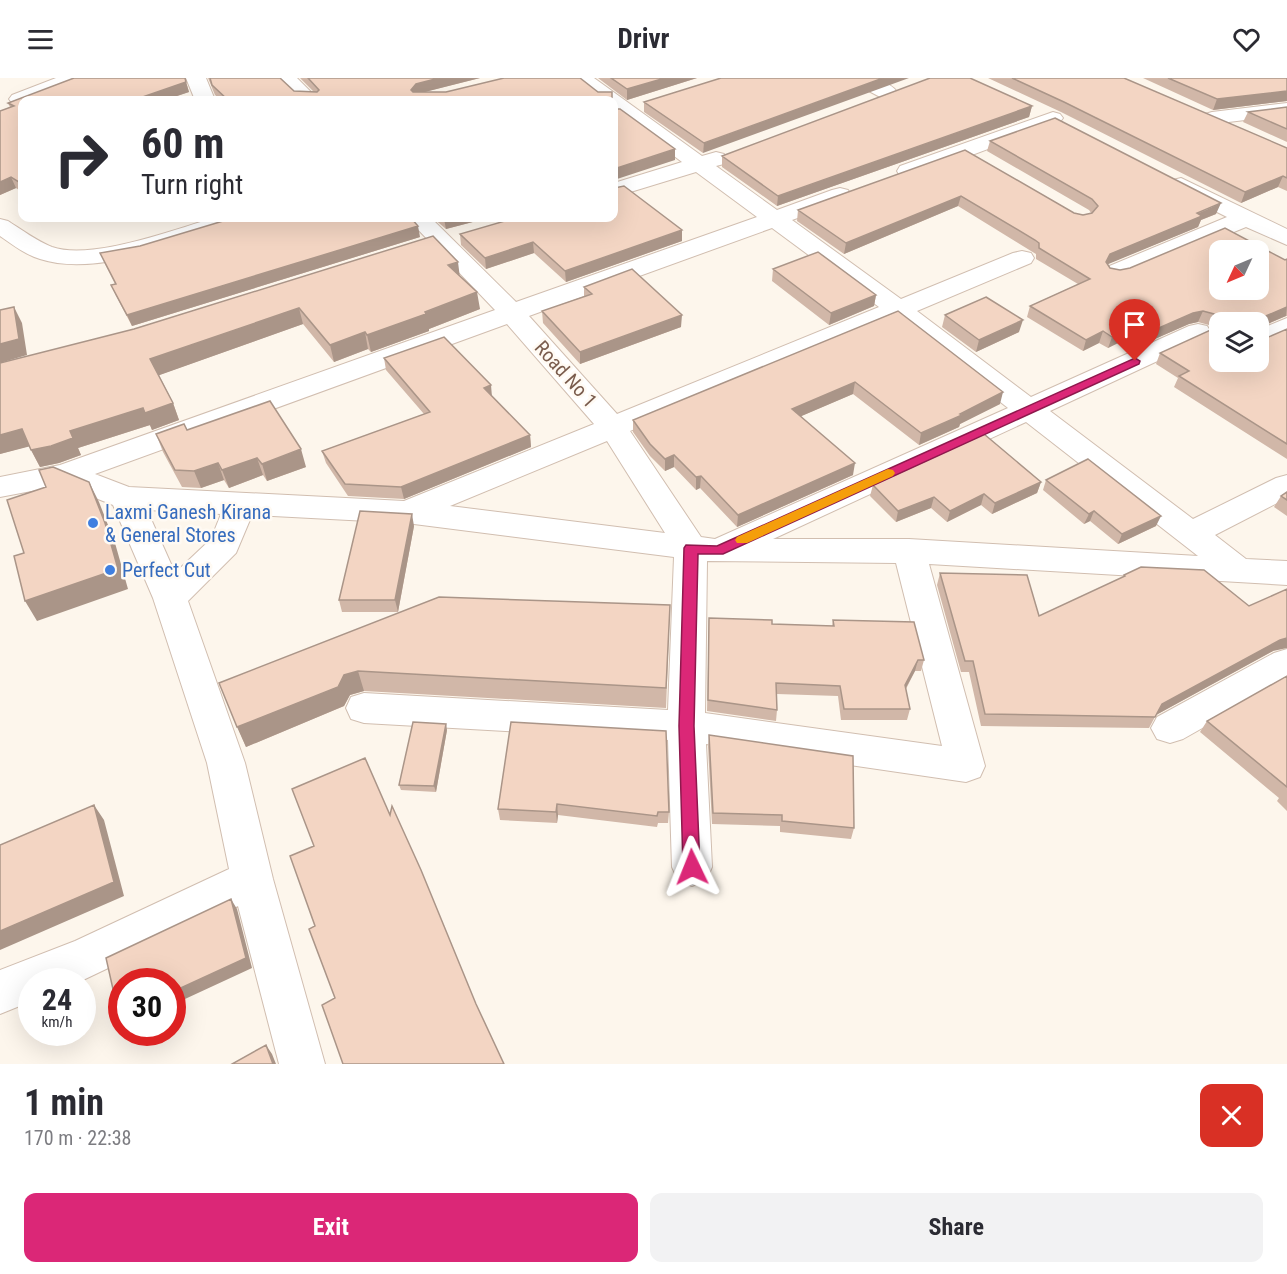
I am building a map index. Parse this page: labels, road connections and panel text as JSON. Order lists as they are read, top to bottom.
{
  "streets": {
    "street": ["Road No 1"]
  },
  "places": ["Laxmi Ganesh Kirana & General Stores", "Perfect Cut"],
  "north": "bottom left",
  "page": {
    "header": "Drivr",
    "turn": ["60 m", "Turn right"],
    "speed": "24 km/h",
    "limit": "30",
    "heading": ["1 min", "170 m · 22:38"],
    "buttons": ["Exit", "Share"]
  }
}
